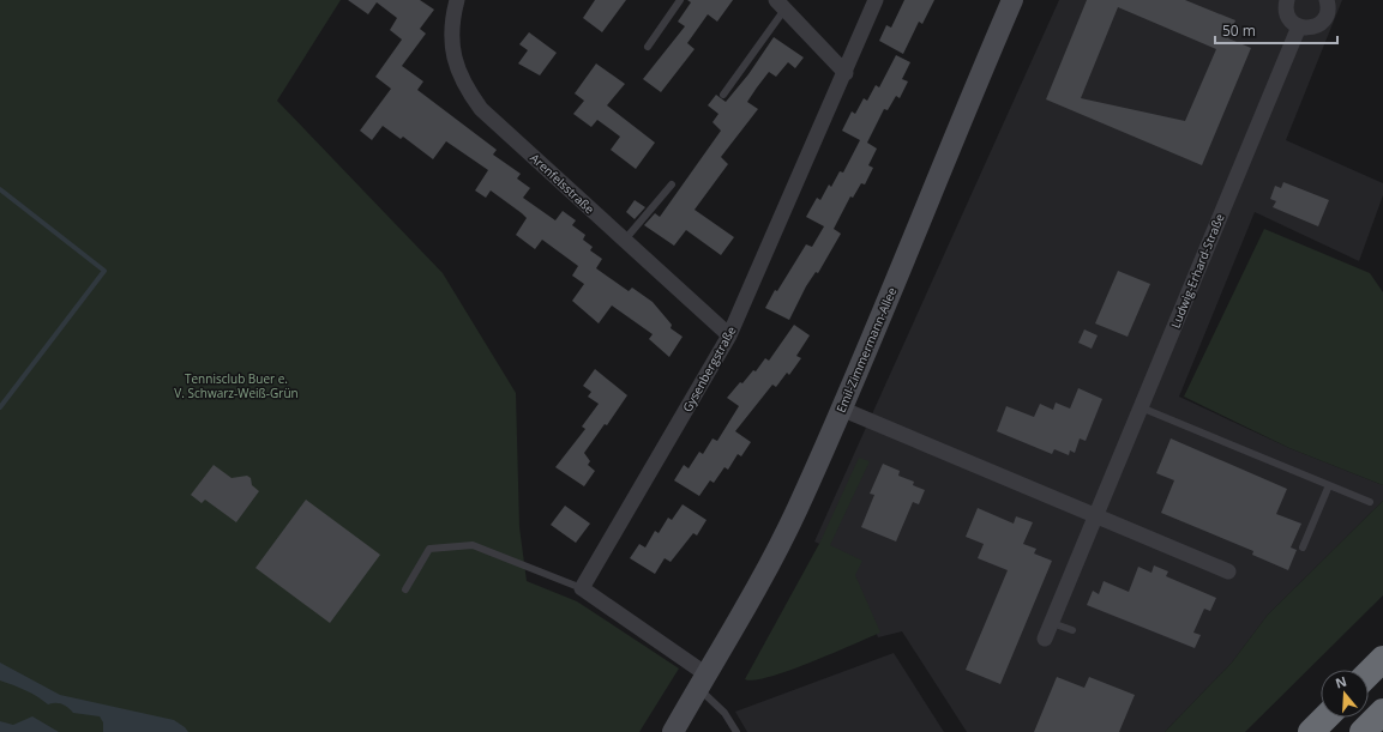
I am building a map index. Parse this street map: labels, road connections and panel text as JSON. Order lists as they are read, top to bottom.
{
  "streets": {
    "main road": ["Emil-Zimmermann-Allee"],
    "street": ["Arenfelsstraße", "Ludwig-Erhard-Straße", "Gysenbergstraße"]
  },
  "crossings": [
    ["Arenfelsstraße", "Gysenbergstraße"]
  ],
  "parks": ["Tennisclub Buer e. V. Schwarz-Weiß-Grün"],
  "scale_bar": "50 m",
  "north": "top"
}
